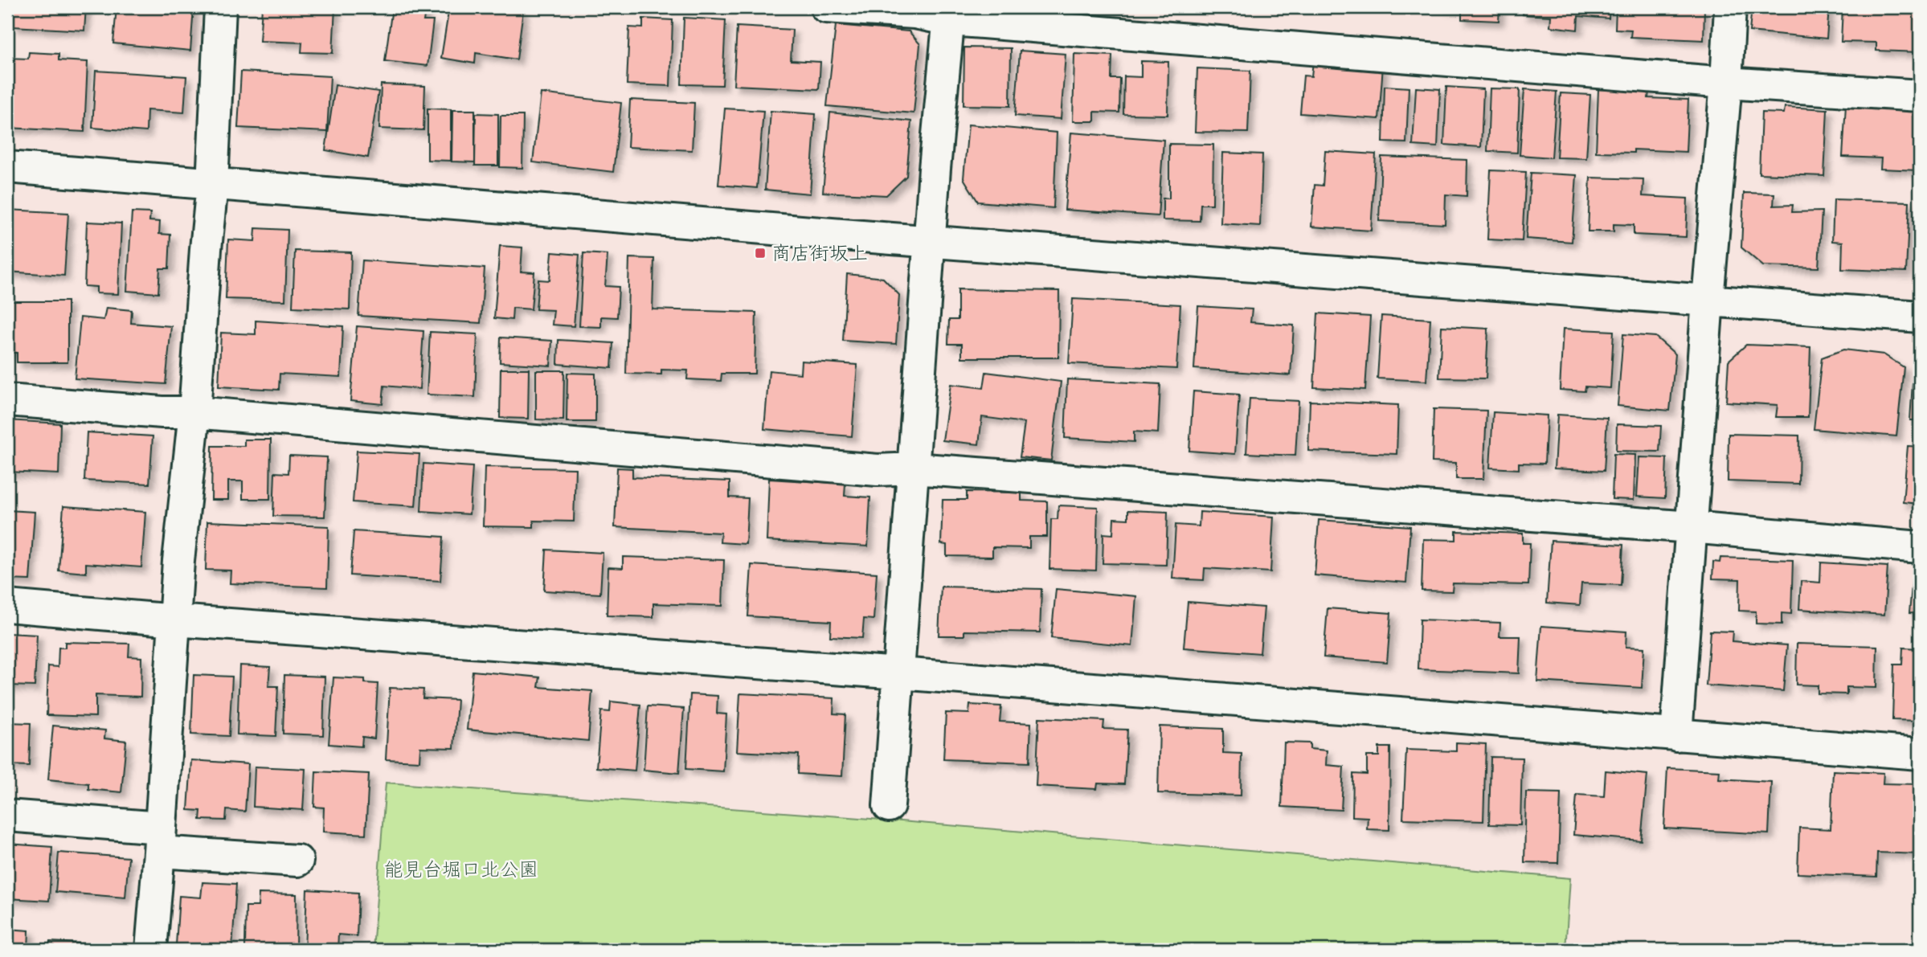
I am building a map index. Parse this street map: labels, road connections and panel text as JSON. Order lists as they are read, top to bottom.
{
  "parks": ["能見台堀口北公園"],
  "places": {
    "transit": ["商店街坂上"]
  }
}
